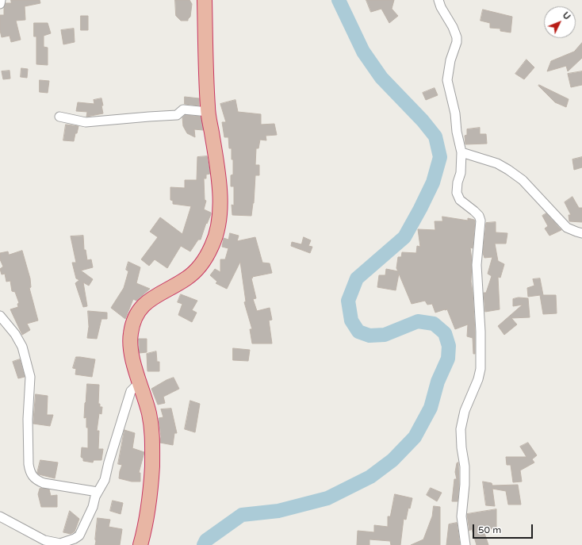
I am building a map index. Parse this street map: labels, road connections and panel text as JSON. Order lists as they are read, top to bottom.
{
  "scale_bar": "50 m",
  "north": "top right"
}
